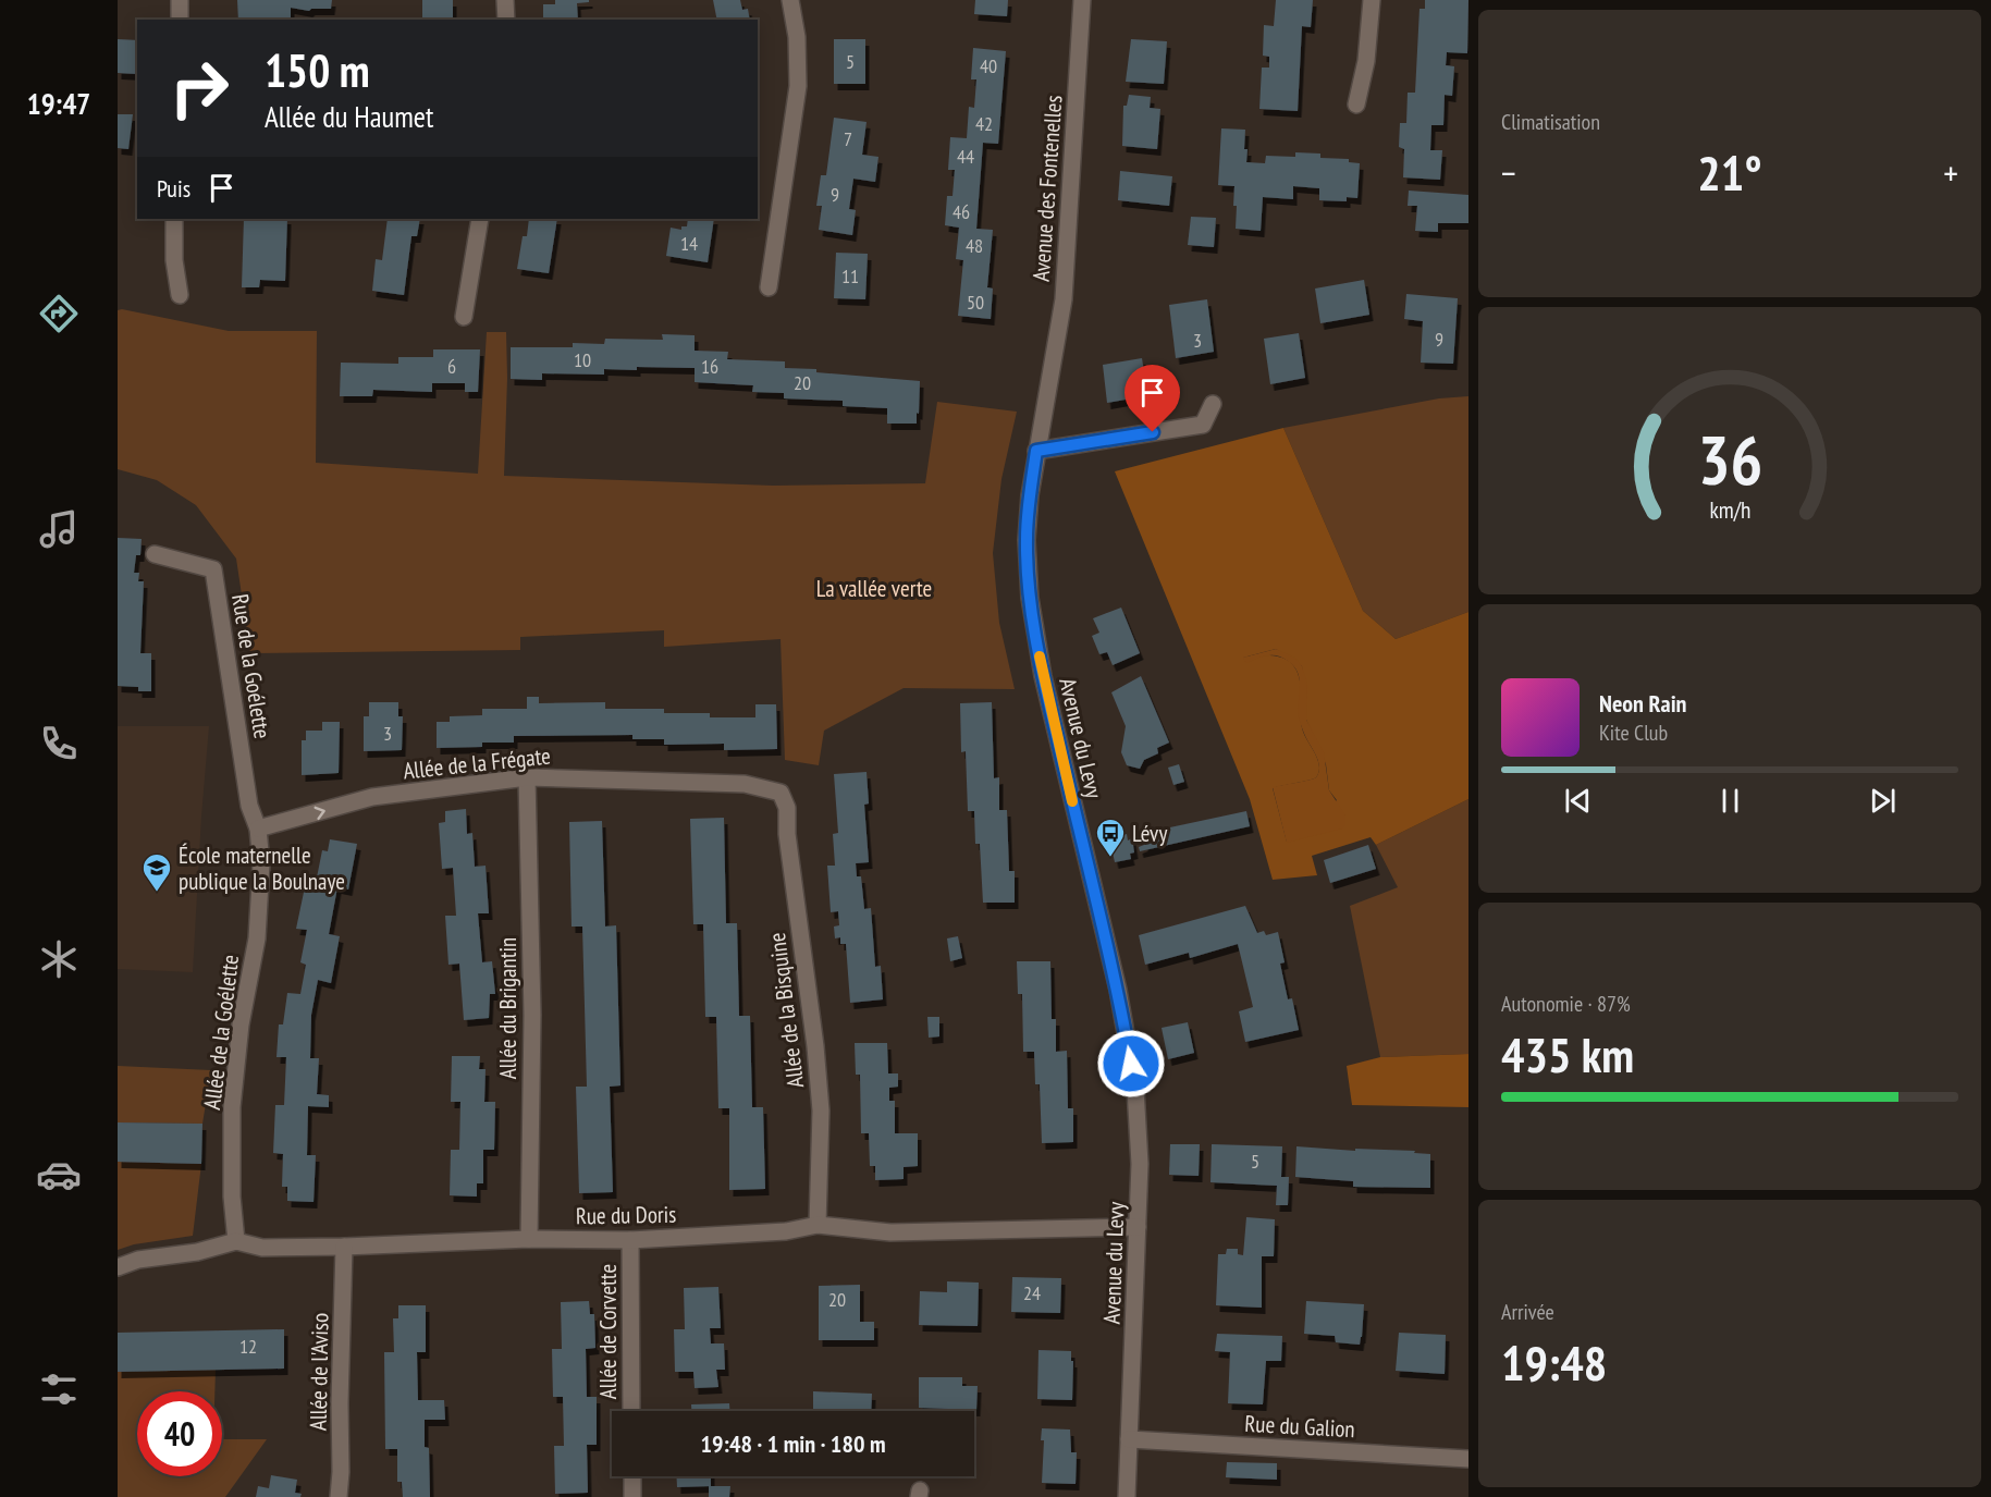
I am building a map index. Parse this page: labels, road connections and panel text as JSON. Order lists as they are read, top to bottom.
{
  "streets": {
    "street": [
      "Avenue des Fontenelles",
      "Rue de la Goélette",
      "Avenue du Levy",
      "Allée de la Frégate",
      "Allée du Brigantin",
      "Allée de la Bisquine",
      "Allée de la Goélette",
      "Rue du Doris",
      "Allée de Corvette",
      "Allée de l'Aviso",
      "Rue du Galion"
    ]
  },
  "crossings": [
    ["Avenue des Fontenelles", "Avenue du Levy"],
    ["Rue de la Goélette", "Allée de la Frégate"],
    ["Rue de la Goélette", "Allée de la Goélette"],
    ["Avenue du Levy", "Rue du Doris"],
    ["Avenue du Levy", "Rue du Galion"],
    ["Allée de la Frégate", "Allée du Brigantin"],
    ["Allée de la Frégate", "Allée de la Bisquine"],
    ["Allée de la Frégate", "Allée de la Goélette"],
    ["Allée du Brigantin", "Rue du Doris"],
    ["Allée de la Bisquine", "Rue du Doris"],
    ["Allée de la Goélette", "Rue du Doris"],
    ["Rue du Doris", "Allée de Corvette"],
    ["Rue du Doris", "Allée de l'Aviso"]
  ],
  "one_way": ["Allée de la Frégate"],
  "parks": ["La vallée verte"],
  "places": {
    "bus stop": ["Lévy"],
    "school or university": ["École maternelle publique la Boulnaye"]
  },
  "house_numbers": [
    "5",
    "40",
    "42",
    "7",
    "44",
    "9",
    "46",
    "14",
    "48",
    "11",
    "50",
    "9",
    "3",
    "10",
    "6",
    "16",
    "20",
    "3",
    "5",
    "24",
    "20",
    "12"
  ],
  "page": {
    "tabs": "19:47",
    "tile": [
      "Climatisation",
      ["Autonomie · 87%", "435 km"],
      ["Arrivée", "19:48"]
    ],
    "turn": ["150 m", "Allée du Haumet"],
    "heat": ["−", "21°", "+"],
    "then": "Puis",
    "song": ["Neon Rain", "Kite Club"],
    "limit": "40",
    "trip": "19:48 · 1 min · 180 m",
    "gauge": ["36", "km/h"]
  }
}
